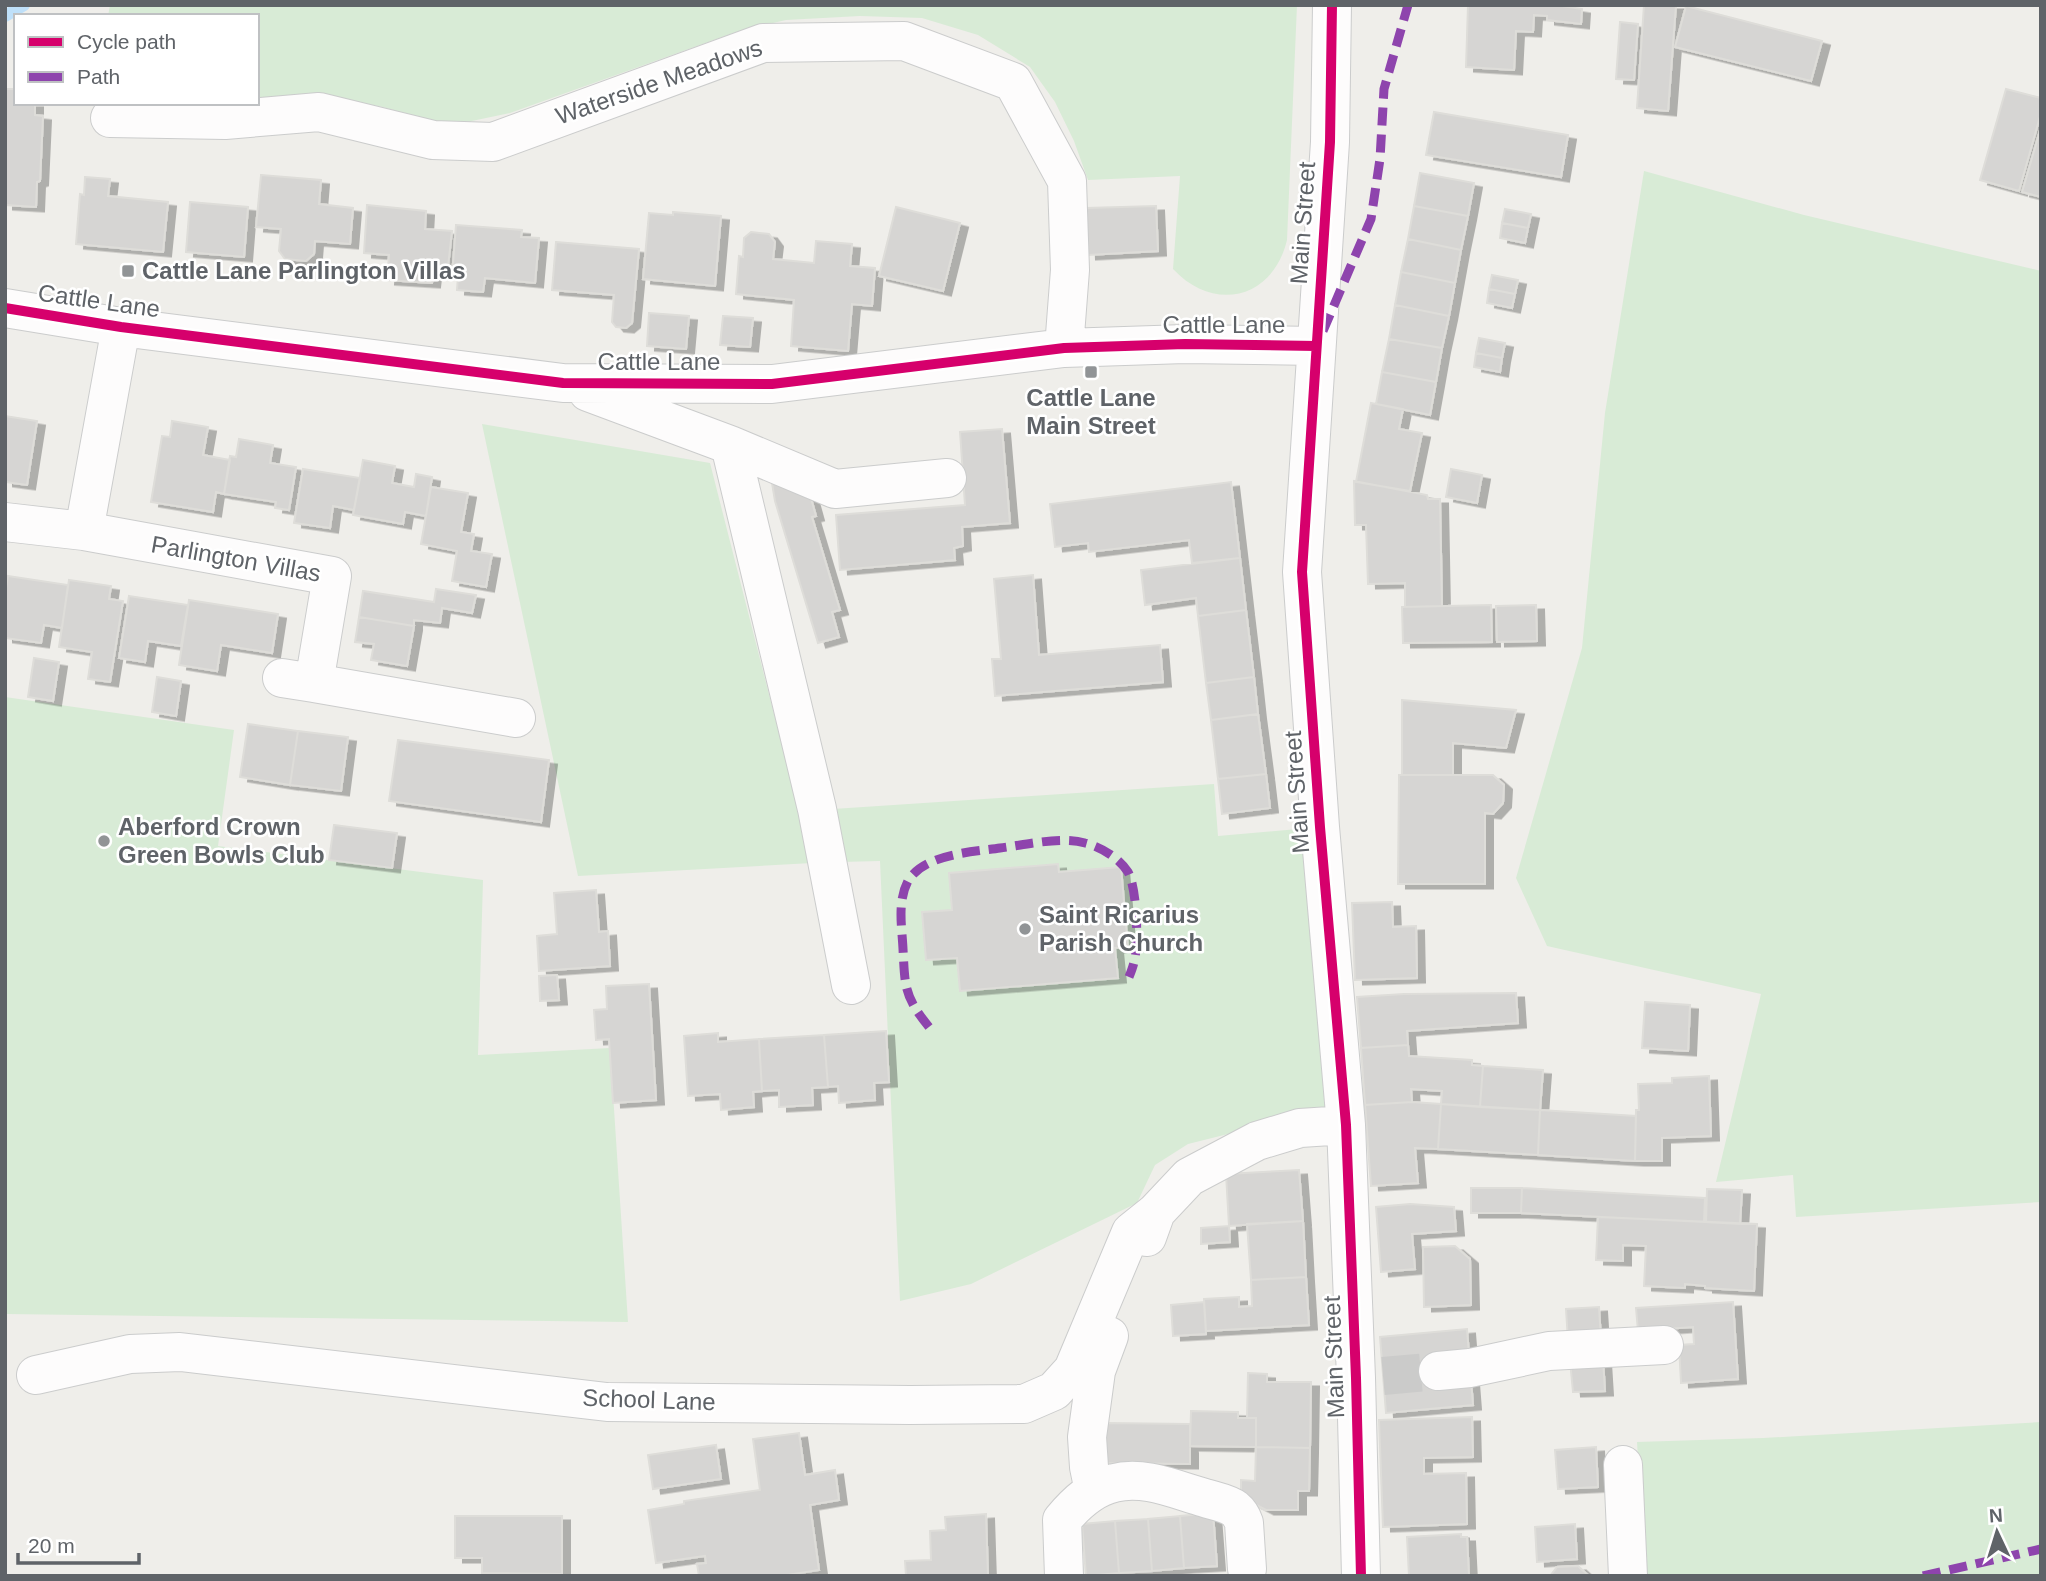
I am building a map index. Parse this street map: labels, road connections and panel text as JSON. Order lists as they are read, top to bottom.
{
  "streets": {
    "street": [
      "Waterside Meadows",
      "Main Street",
      "Cattle Lane",
      "Parlington Villas",
      "School Lane"
    ]
  },
  "crossings": [
    ["Waterside Meadows", "Cattle Lane"],
    ["Main Street", "Cattle Lane"],
    ["Main Street", "School Lane"]
  ],
  "places": {
    "transit": ["Cattle Lane Parlington Villas", "Cattle Lane Main Street"],
    "other": ["Aberford Crown Green Bowls Club", "Saint Ricarius Parish Church"]
  },
  "legend": ["Cycle path", "Path"],
  "scale_bar": "20 m",
  "north": "top"
}
